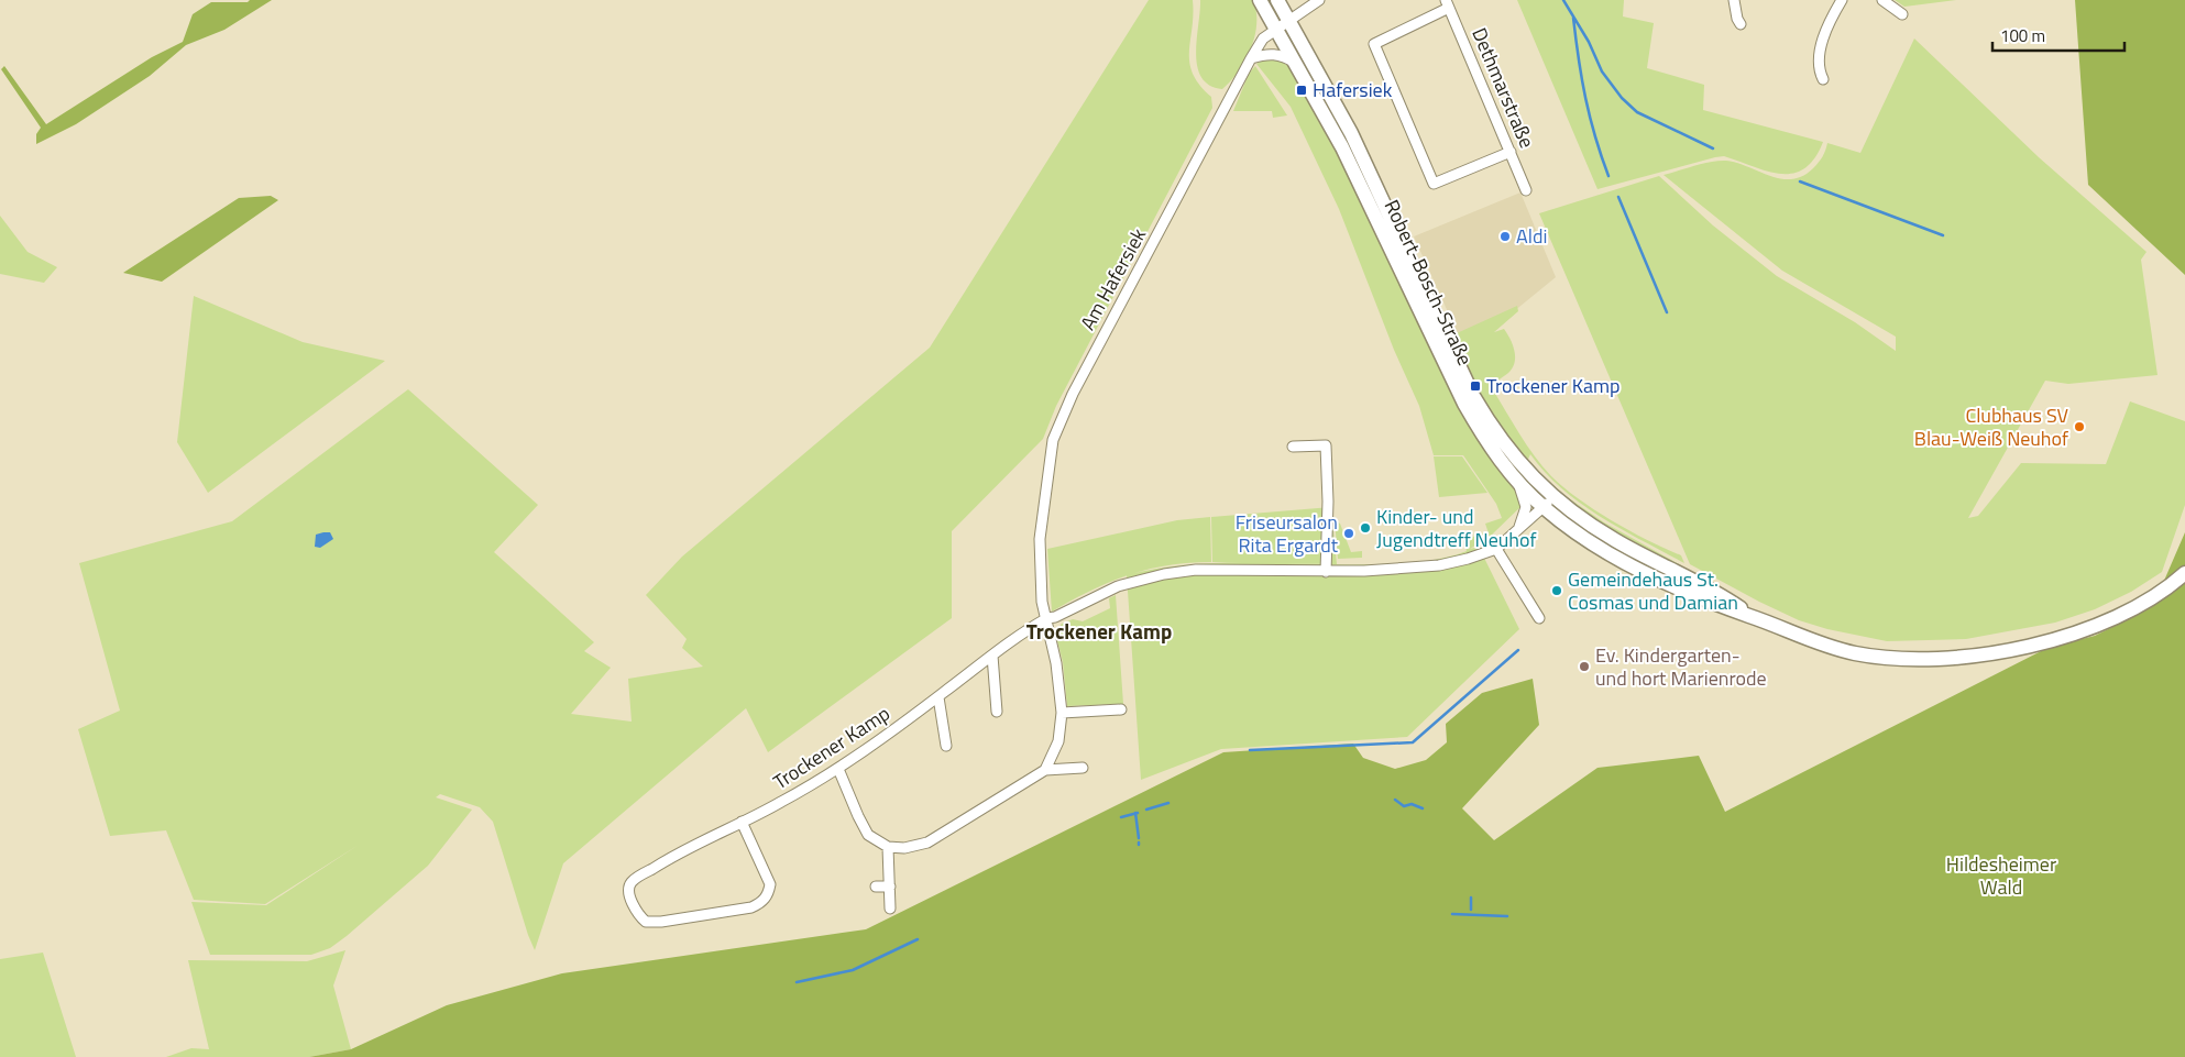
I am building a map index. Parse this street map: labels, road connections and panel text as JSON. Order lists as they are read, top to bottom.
{
  "streets": {
    "main road": ["Robert-Bosch-Straße"],
    "street": ["Dethmarstraße", "Am Hafersiek", "Trockener Kamp"]
  },
  "crossings": [
    ["Am Hafersiek", "Robert-Bosch-Straße"],
    ["Am Hafersiek", "Trockener Kamp"],
    ["Robert-Bosch-Straße", "Trockener Kamp"]
  ],
  "districts": ["Trockener Kamp"],
  "parks": ["Hildesheimer Wald"],
  "places": {
    "transit": ["Hafersiek", "Trockener Kamp"],
    "other": [
      "Aldi",
      "Clubhaus SV Blau-Weiß Neuhof",
      "Kinder- und Jugendtreff Neuhof",
      "Friseursalon Rita Ergardt",
      "Gemeindehaus St. Cosmas und Damian",
      "Ev. Kindergarten- und hort Marienrode"
    ]
  },
  "scale_bar": "100 m"
}
